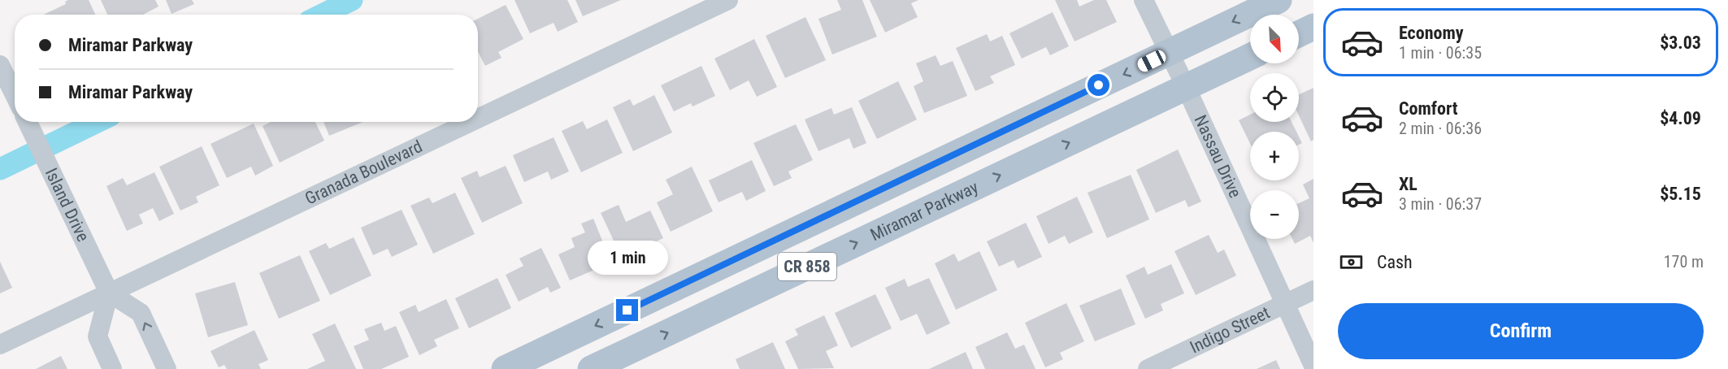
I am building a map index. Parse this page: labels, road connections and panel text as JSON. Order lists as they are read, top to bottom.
{
  "streets": {
    "main road": ["Miramar Parkway", "CR 858"],
    "street": [
      "Nassau Drive",
      "Granada Boulevard",
      "Island Drive",
      "Indigo Street"
    ]
  },
  "crossings": [
    ["Nassau Drive", "Miramar Parkway"],
    ["Nassau Drive", "CR 858"],
    ["Nassau Drive", "Indigo Street"],
    ["Granada Boulevard", "Island Drive"]
  ],
  "north": "bottom right",
  "page": {
    "list": [
      {
        "name": "Economy",
        "note": "1 min · 06:35",
        "value": "$3.03"
      },
      {
        "name": "Comfort",
        "note": "2 min · 06:36",
        "value": "$4.09"
      },
      {
        "name": "XL",
        "note": "3 min · 06:37",
        "value": "$5.15"
      }
    ],
    "map_buttons": ["+", "−"],
    "banner": ["Miramar Parkway", "Miramar Parkway"],
    "pay": ["Cash", "170 m"],
    "bubble": "1 min",
    "buttons": "Confirm"
  }
}
